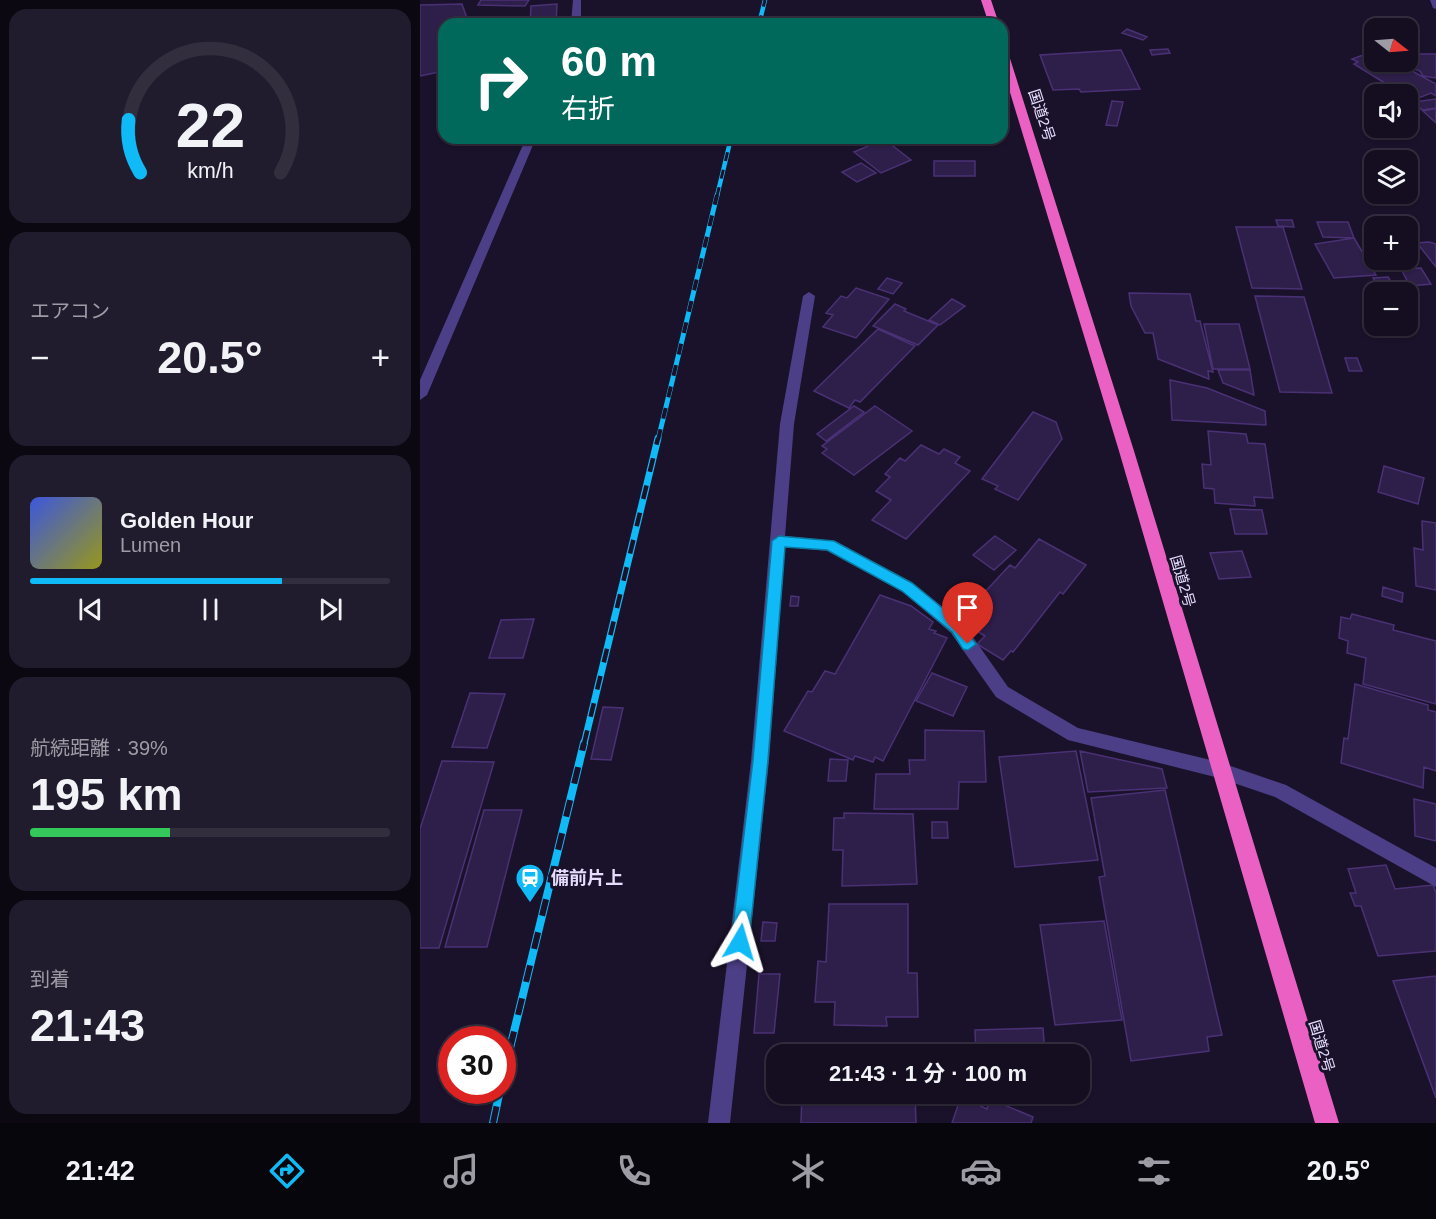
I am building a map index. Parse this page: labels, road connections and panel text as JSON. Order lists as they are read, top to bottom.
{
  "streets": {
    "highway": ["国道2号"]
  },
  "places": {
    "station": ["備前片上"]
  },
  "north": "right",
  "page": {
    "map_buttons": ["+", "−"],
    "turn": ["60 m", "右折"],
    "tile": [
      "エアコン",
      ["航続距離 · 39%", "195 km"],
      ["到着", "21:43"]
    ],
    "heat": ["−", "20.5°", "+"],
    "song": ["Golden Hour", "Lumen"],
    "limit": "30",
    "trip": "21:43 · 1 分 · 100 m",
    "tabs": ["21:42", "20.5°"],
    "gauge": ["22", "km/h"]
  }
}
